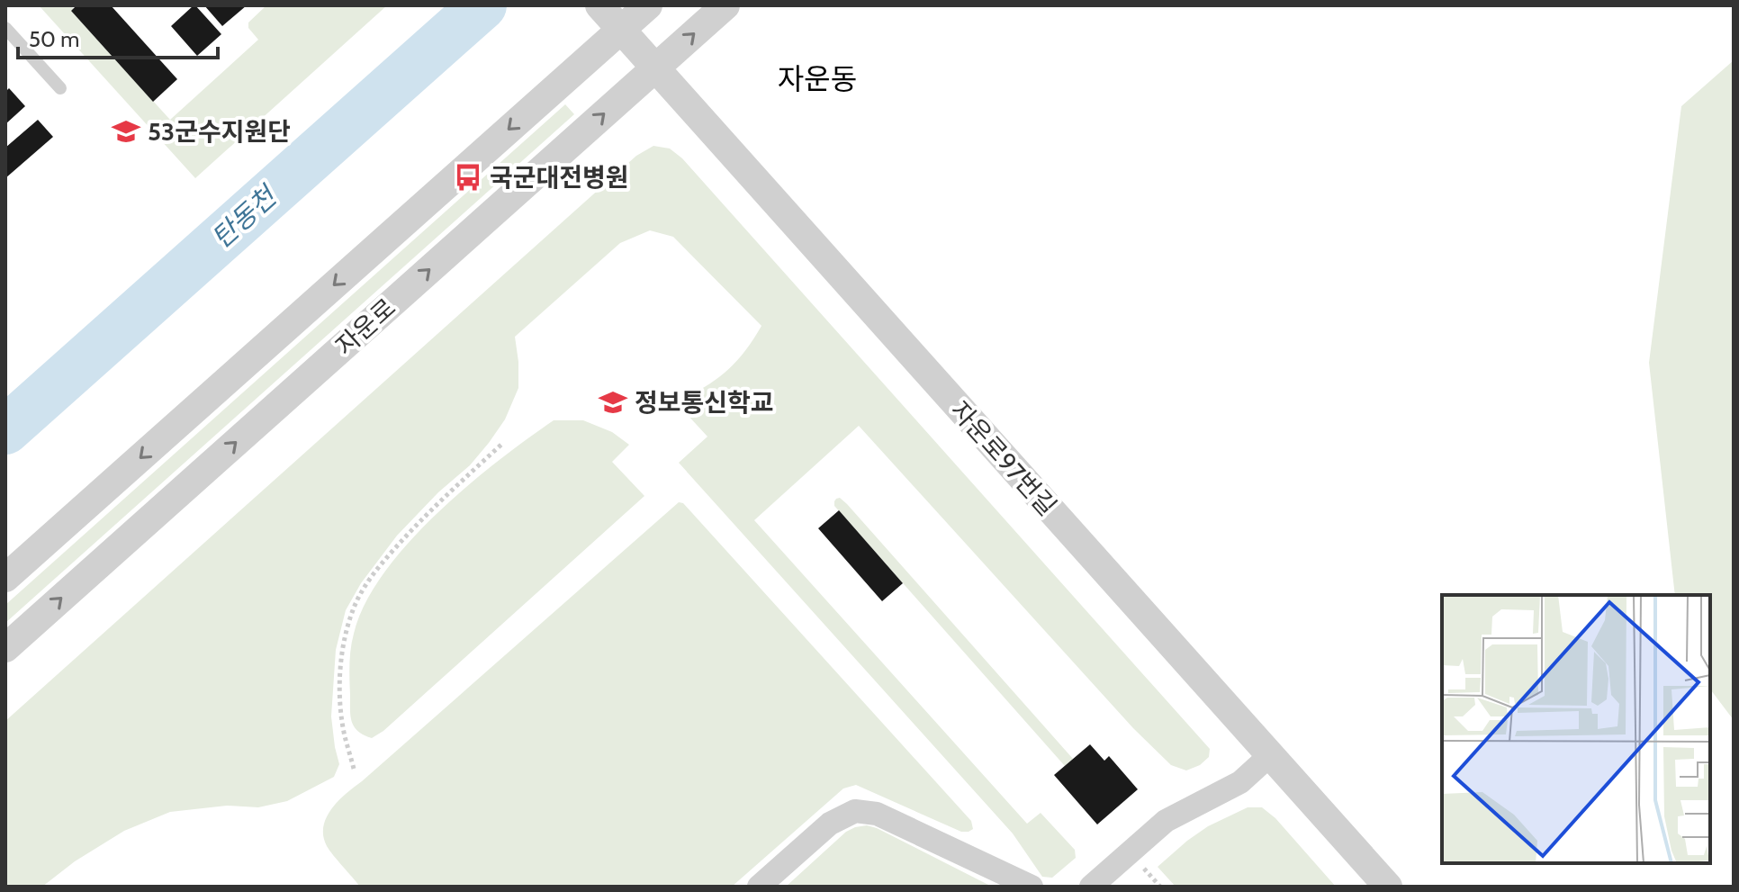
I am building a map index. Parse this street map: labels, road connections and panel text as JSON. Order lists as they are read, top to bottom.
{
  "streets": {
    "street": ["자운로", "자운로97번길"]
  },
  "crossings": [
    ["자운로", "자운로97번길"]
  ],
  "districts": ["자운동"],
  "water": ["탄동천"],
  "places": {
    "school or university": ["53군수지원단", "정보통신학교"],
    "bus stop": ["국군대전병원"]
  },
  "scale_bar": "50 m"
}
